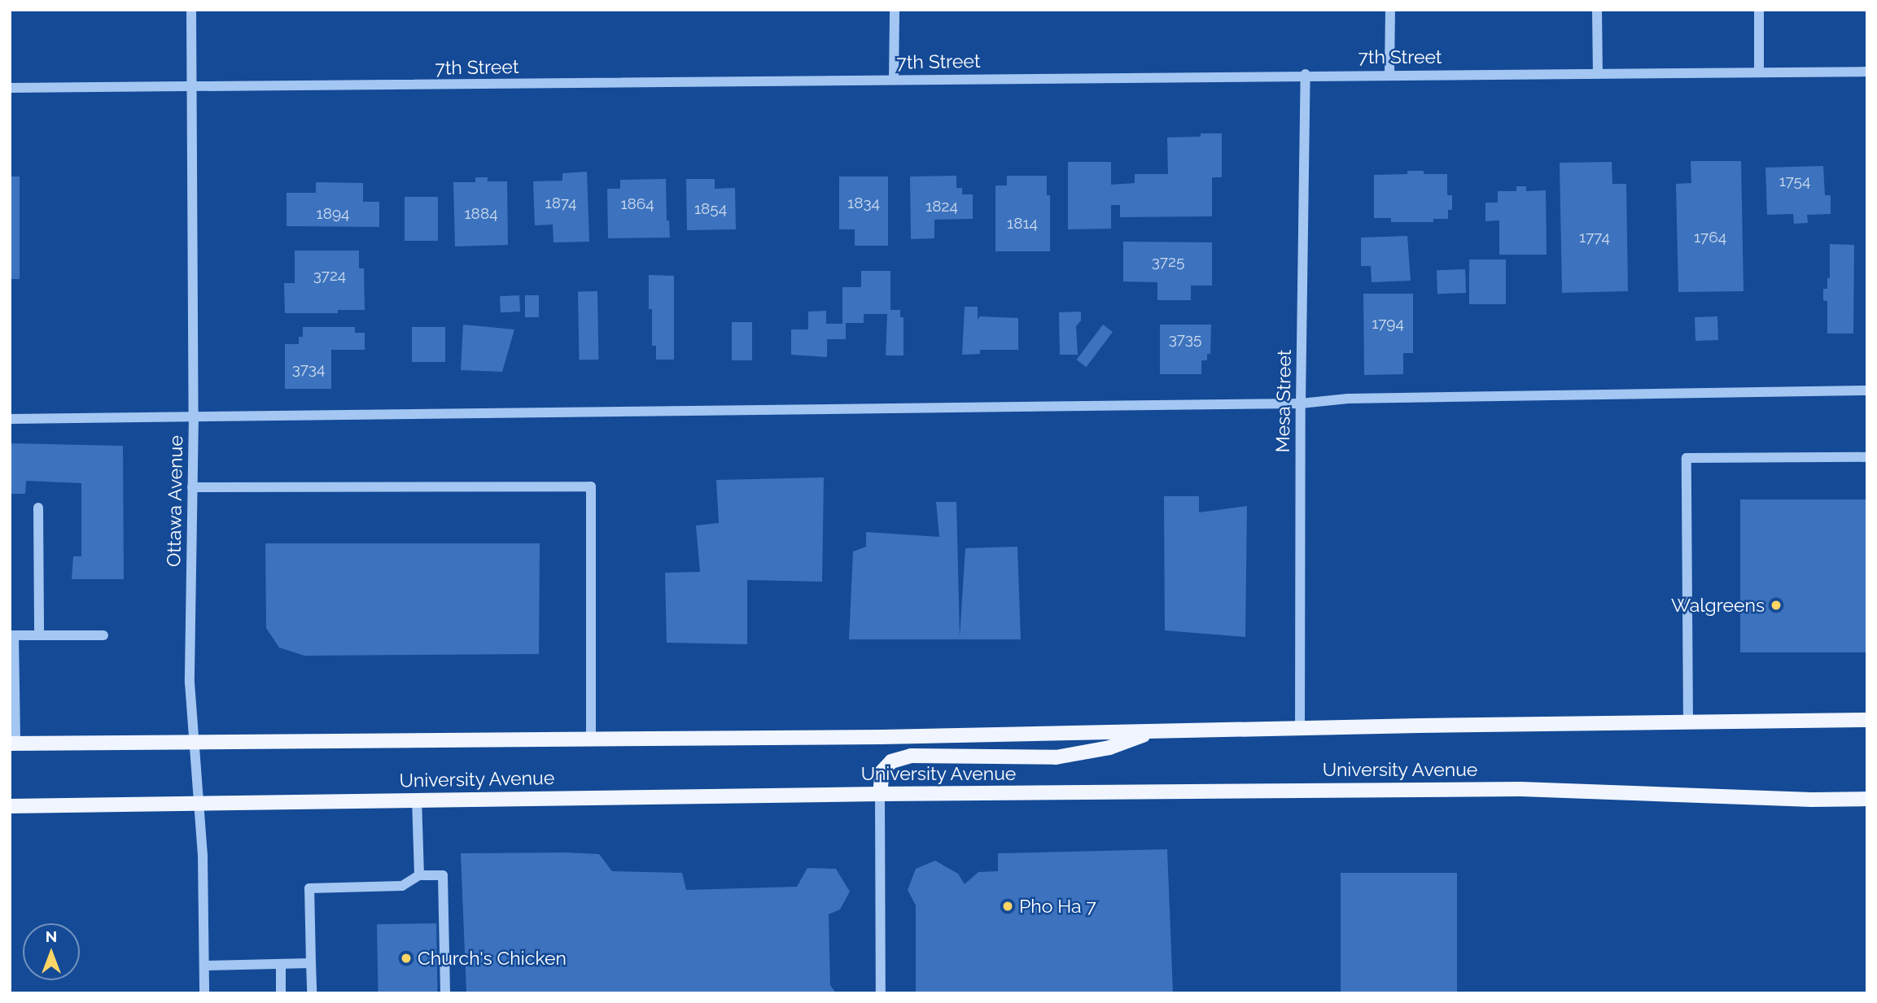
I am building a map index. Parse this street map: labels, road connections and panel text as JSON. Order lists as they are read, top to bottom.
{
  "streets": {
    "main road": ["University Avenue"],
    "street": ["7th Street", "Mesa Street", "Ottawa Avenue"]
  },
  "crossings": [
    ["7th Street", "Mesa Street"],
    ["7th Street", "Ottawa Avenue"],
    ["Mesa Street", "University Avenue"],
    ["Ottawa Avenue", "University Avenue"]
  ],
  "places": ["Walgreens", "Pho Ha 7", "Church's Chicken"],
  "house_numbers": [
    "1754",
    "1874",
    "1834",
    "1864",
    "1824",
    "1854",
    "1894",
    "1884",
    "1814",
    "1774",
    "1764",
    "3725",
    "3724",
    "1794",
    "3735",
    "3734"
  ],
  "north": "top"
}
